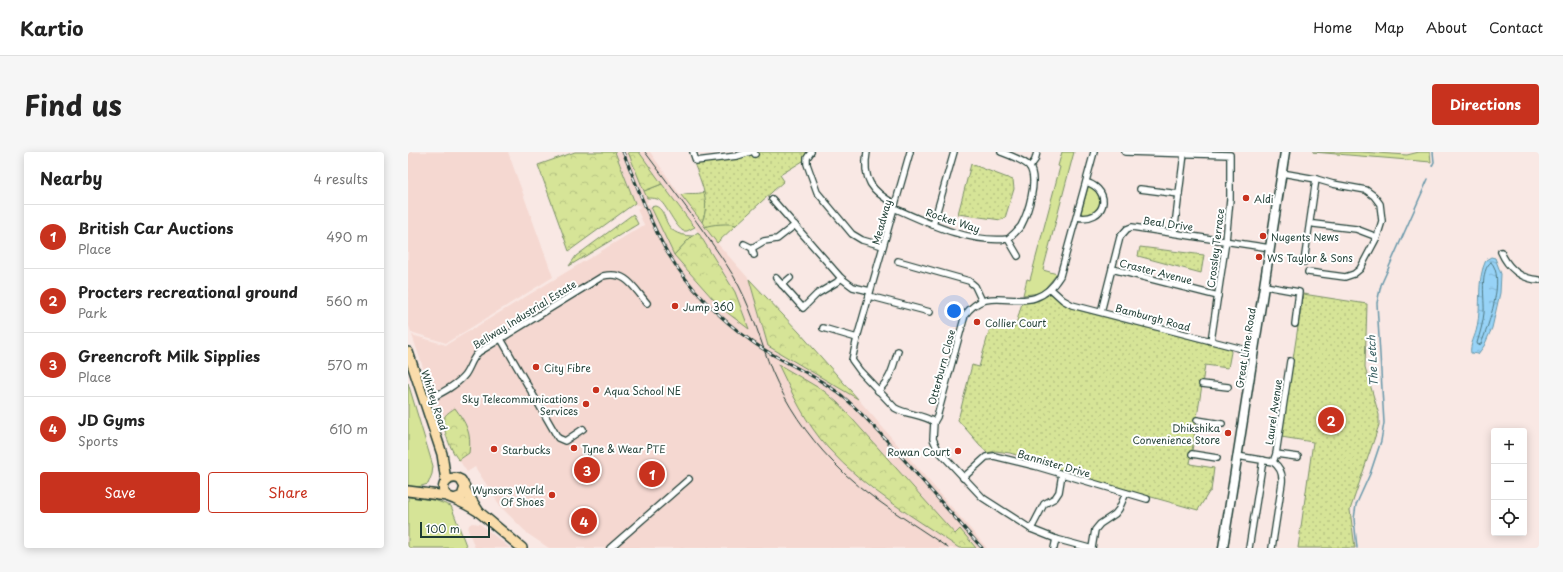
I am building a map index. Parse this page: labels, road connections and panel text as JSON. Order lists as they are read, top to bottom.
{
  "streets": {
    "main road": ["Great Lime Road", "Whitley Road"],
    "street": [
      "Rocket Way",
      "Meadway",
      "Beal Drive",
      "Crossley Terrace",
      "Craster Avenue",
      "Bellway Industrial Estate",
      "Bamburgh Road",
      "Otterburn Close",
      "Laurel Avenue",
      "Bannister Drive"
    ]
  },
  "crossings": [
    ["Rocket Way", "Meadway"],
    ["Meadway", "Otterburn Close"],
    ["Beal Drive", "Crossley Terrace"],
    ["Beal Drive", "Craster Avenue"],
    ["Beal Drive", "Bamburgh Road"],
    ["Beal Drive", "Great Lime Road"],
    ["Crossley Terrace", "Craster Avenue"],
    ["Crossley Terrace", "Bamburgh Road"],
    ["Bellway Industrial Estate", "Whitley Road"],
    ["Bamburgh Road", "Great Lime Road"]
  ],
  "water": ["The Letch"],
  "places": [
    "Aldi",
    "Nugents News",
    "WS Taylor & Sons",
    "Jump 360",
    "Collier Court",
    "City Fibre",
    "Aqua School NE",
    "Sky Telecommunications Services",
    "Dhikshika Convenience Store",
    "Tyne & Wear PTE",
    "Starbucks",
    "Rowan Court",
    "Wynsors World Of Shoes"
  ],
  "scale_bar": "100 m",
  "page": {
    "header": "Kartio",
    "nav": [
      "Home",
      "Map",
      "About",
      "Contact"
    ],
    "title": "Find us",
    "buttons": [
      "Directions",
      ["Save", "Share"]
    ],
    "heading": ["Nearby", "4 results"],
    "list": [
      {
        "mark": "1",
        "name": "British Car Auctions",
        "note": "Place",
        "value": "490 m"
      },
      {
        "mark": "2",
        "name": "Procters recreational ground",
        "note": "Park",
        "value": "560 m"
      },
      {
        "mark": "3",
        "name": "Greencroft Milk Sipplies",
        "note": "Place",
        "value": "570 m"
      },
      {
        "mark": "4",
        "name": "JD Gyms",
        "note": "Sports",
        "value": "610 m"
      }
    ],
    "pins": [
      "2",
      "3",
      "1",
      "4"
    ],
    "map_buttons": ["+", "−"],
    "scale": "100 m"
  }
}
